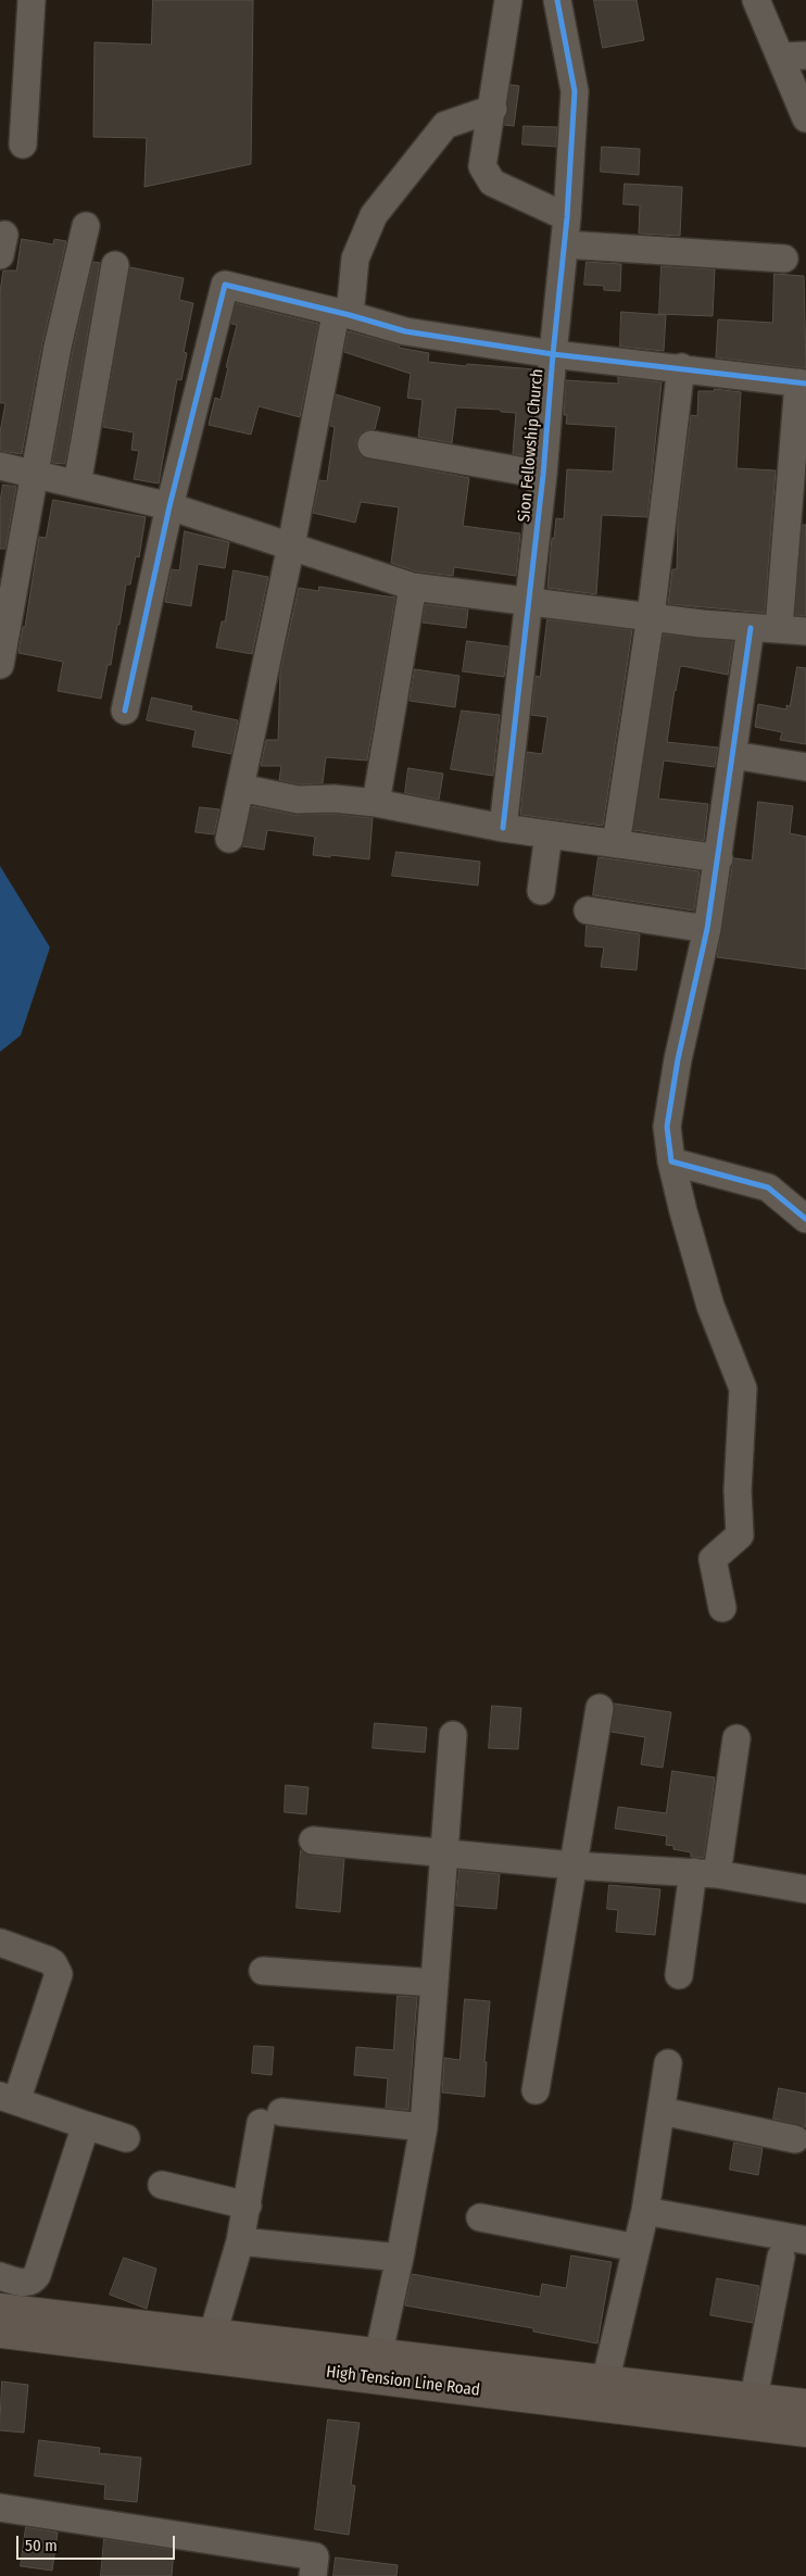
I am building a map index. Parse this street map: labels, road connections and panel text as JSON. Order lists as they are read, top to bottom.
{
  "streets": {
    "main road": ["High Tension Line Road"],
    "street": ["Sion Fellowship Church"]
  },
  "scale_bar": "50 m"
}
